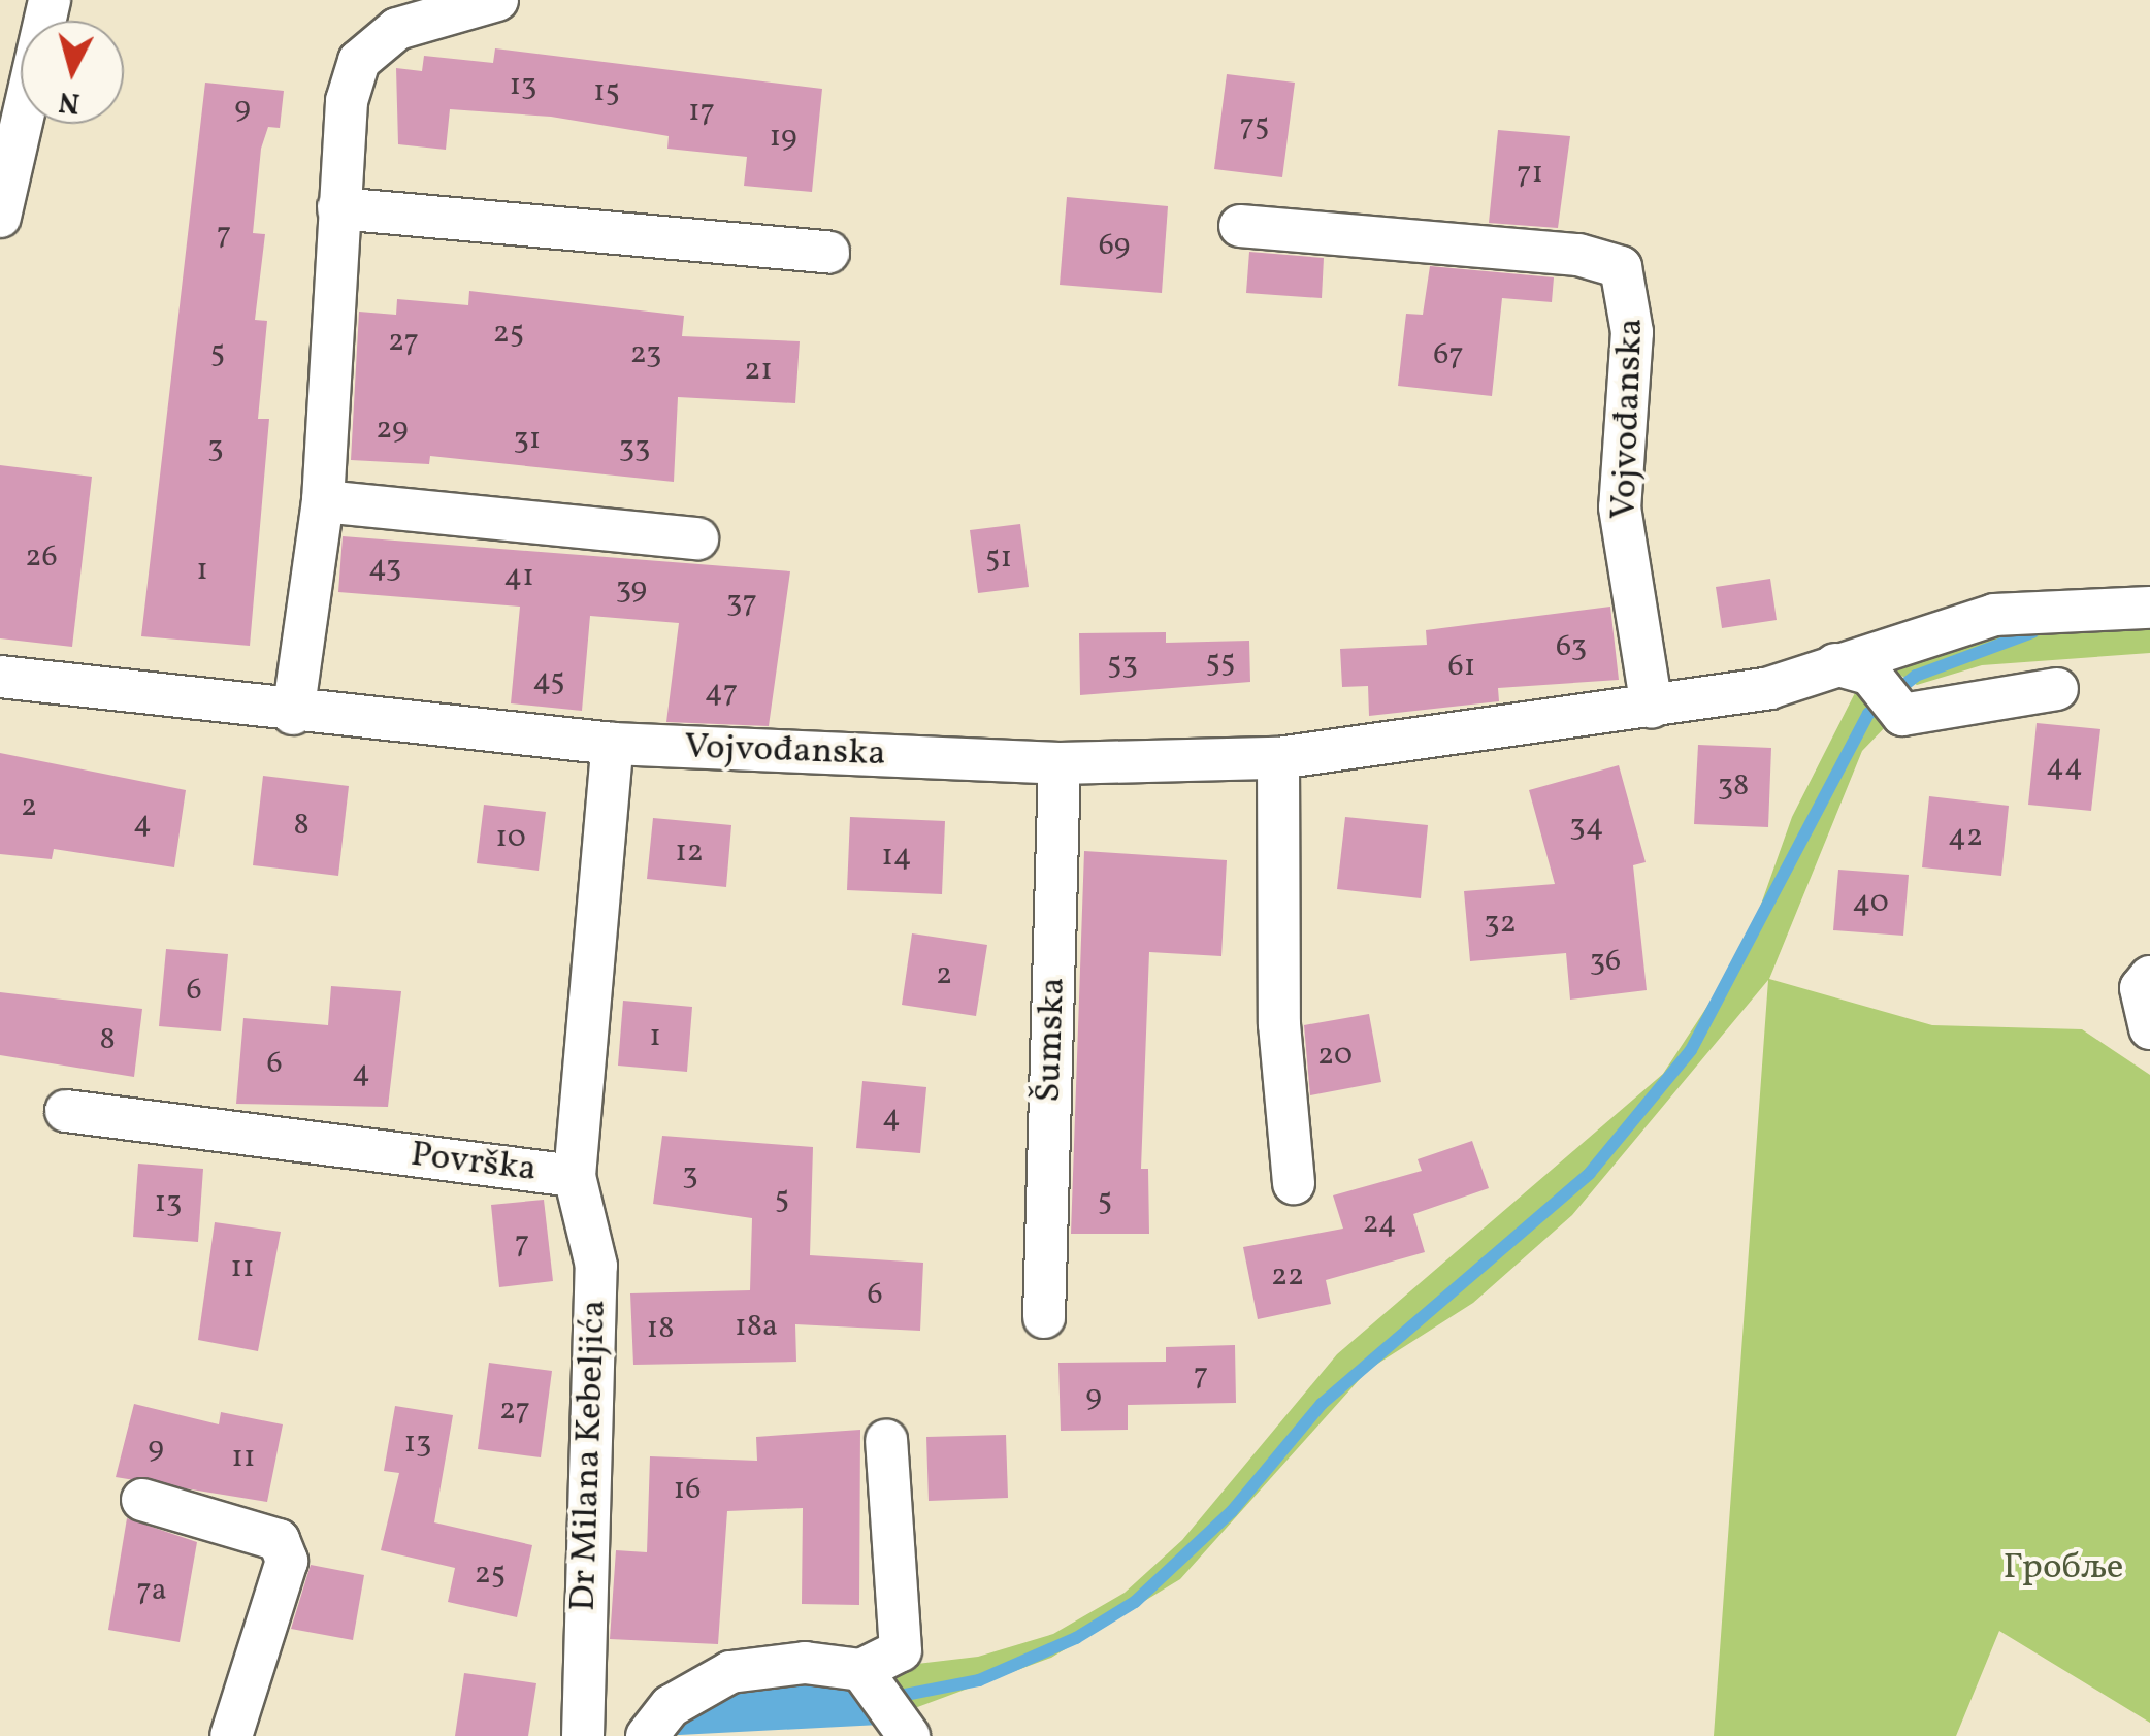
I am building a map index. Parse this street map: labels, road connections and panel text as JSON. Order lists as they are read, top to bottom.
{
  "streets": {
    "street": [
      "Vojvođanska",
      "Šumska",
      "Površka",
      "Dr Milana Kebeljića"
    ]
  },
  "crossings": [
    ["Vojvođanska", "Šumska"],
    ["Vojvođanska", "Površka"],
    ["Površka", "Dr Milana Kebeljića"]
  ],
  "parks": ["Гробље"],
  "house_numbers": [
    "13",
    "15",
    "9",
    "17",
    "75",
    "19",
    "71",
    "7",
    "69",
    "25",
    "27",
    "5",
    "23",
    "67",
    "21",
    "29",
    "31",
    "3",
    "33",
    "26",
    "51",
    "43",
    "1",
    "41",
    "39",
    "37",
    "63",
    "55",
    "53",
    "61",
    "45",
    "47",
    "44",
    "38",
    "2",
    "4",
    "8",
    "34",
    "42",
    "10",
    "12",
    "14",
    "40",
    "32",
    "36",
    "2",
    "6",
    "1",
    "8",
    "20",
    "6",
    "4",
    "4",
    "3",
    "5",
    "5",
    "13",
    "24",
    "7",
    "11",
    "22",
    "6",
    "18a",
    "18",
    "7",
    "9",
    "27",
    "13",
    "9",
    "11",
    "16",
    "25",
    "7a"
  ],
  "north": "bottom"
}
